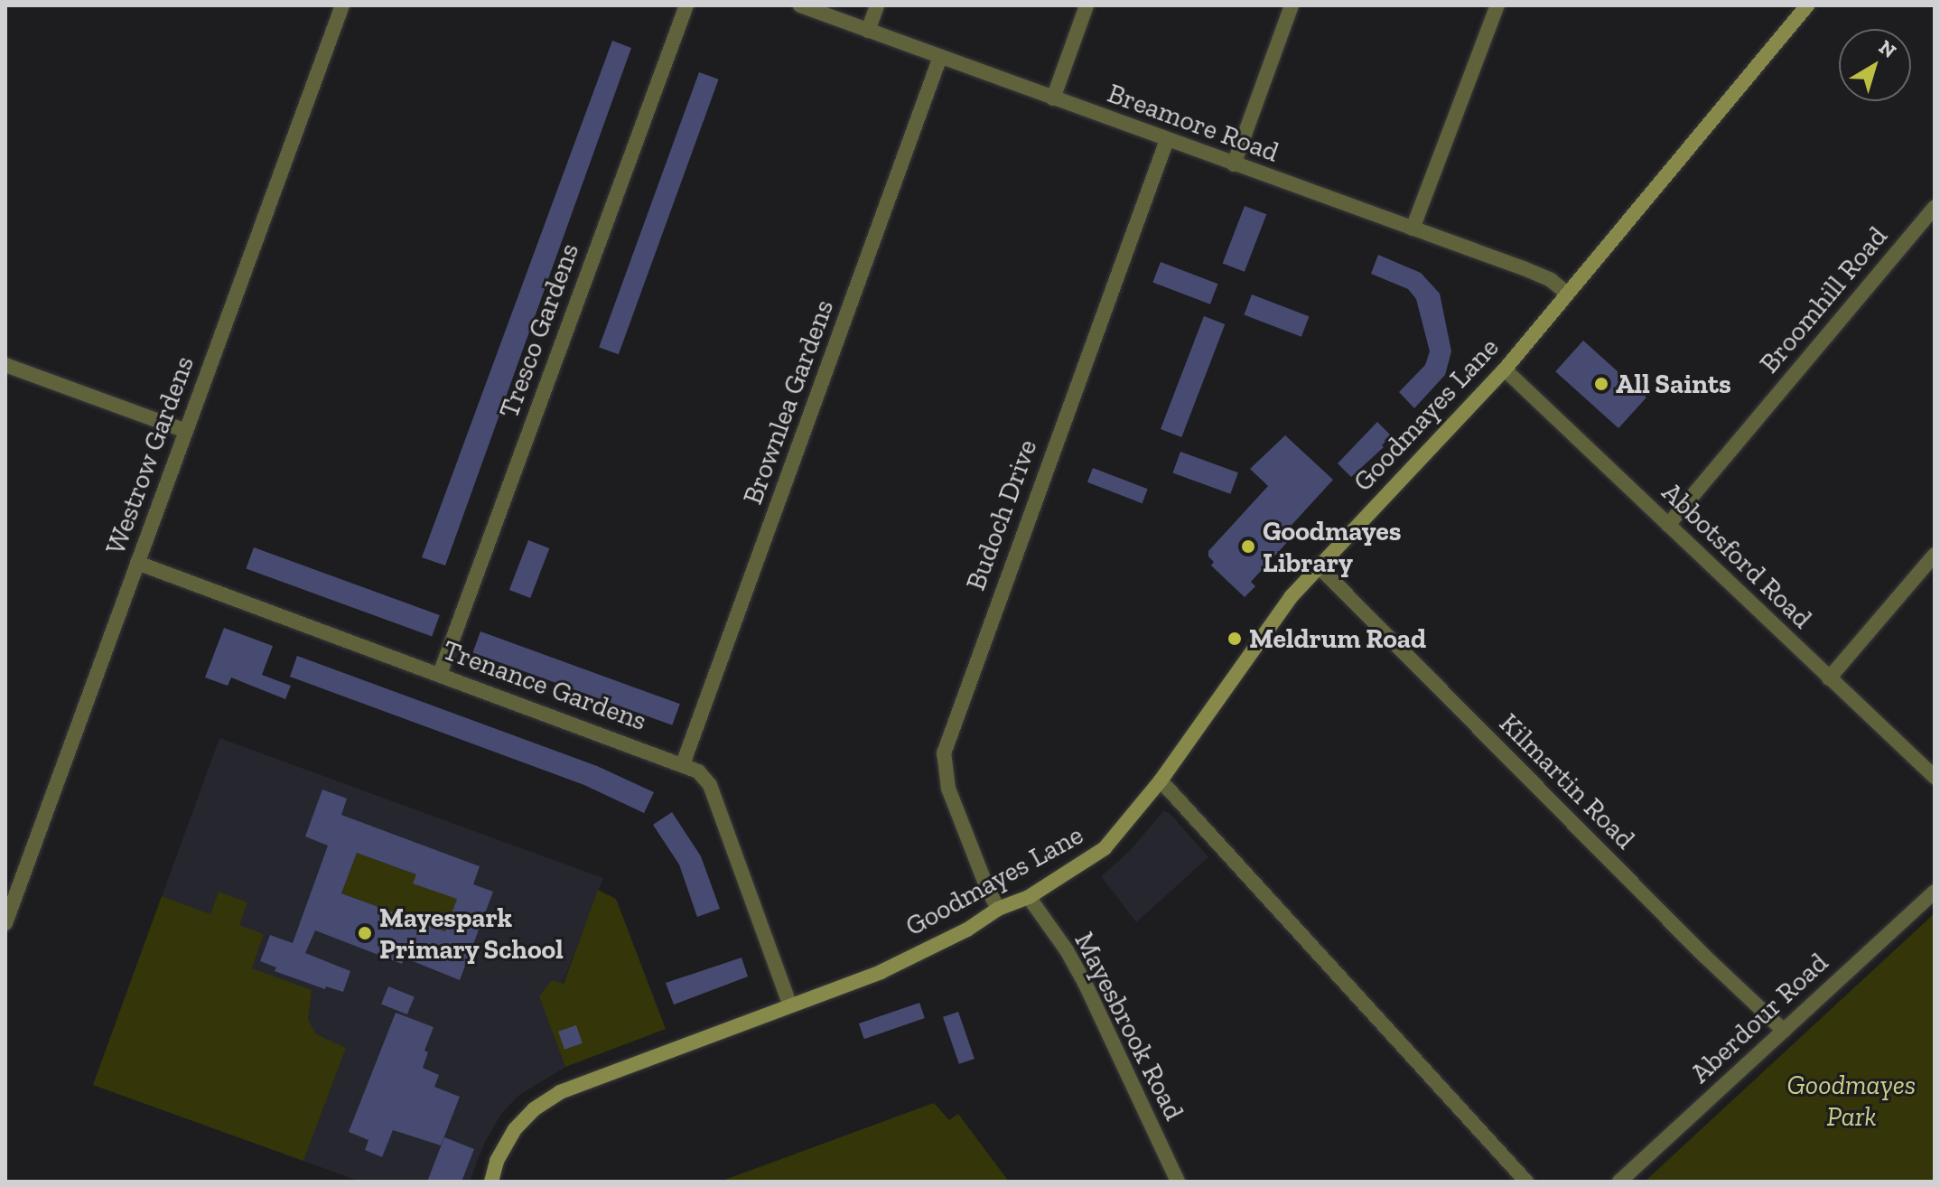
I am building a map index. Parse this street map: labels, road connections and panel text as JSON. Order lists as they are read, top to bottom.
{
  "streets": {
    "main road": ["Goodmayes Lane"],
    "street": [
      "Breamore Road",
      "Broomhill Road",
      "Tresco Gardens",
      "Brownlea Gardens",
      "Westrow Gardens",
      "Budoch Drive",
      "Abbotsford Road",
      "Trenance Gardens",
      "Kilmartin Road",
      "Aberdour Road",
      "Mayesbrook Road"
    ]
  },
  "crossings": [
    ["Breamore Road", "Brownlea Gardens"],
    ["Breamore Road", "Goodmayes Lane"],
    ["Breamore Road", "Budoch Drive"],
    ["Broomhill Road", "Abbotsford Road"],
    ["Tresco Gardens", "Trenance Gardens"],
    ["Brownlea Gardens", "Trenance Gardens"],
    ["Goodmayes Lane", "Budoch Drive"],
    ["Goodmayes Lane", "Abbotsford Road"],
    ["Goodmayes Lane", "Trenance Gardens"],
    ["Goodmayes Lane", "Kilmartin Road"],
    ["Goodmayes Lane", "Mayesbrook Road"],
    ["Westrow Gardens", "Trenance Gardens"],
    ["Kilmartin Road", "Aberdour Road"]
  ],
  "parks": ["Goodmayes Park"],
  "places": [
    "All Saints",
    "Goodmayes Library",
    "Meldrum Road",
    "Mayespark Primary School"
  ],
  "north": "top right"
}
